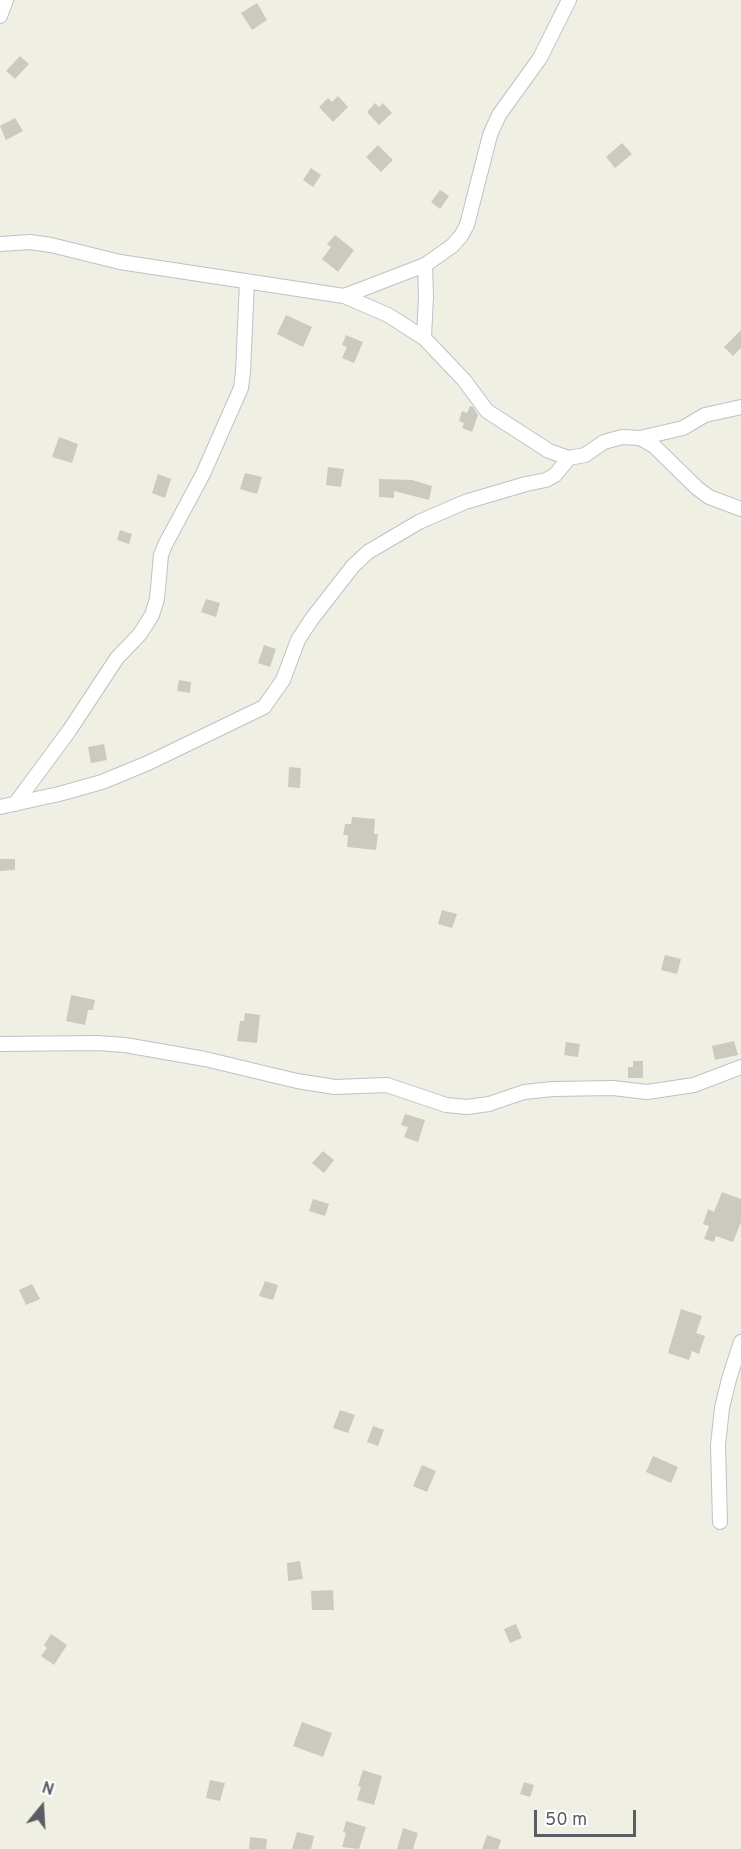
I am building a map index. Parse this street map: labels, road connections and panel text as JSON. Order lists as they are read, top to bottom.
{
  "scale_bar": "50 m",
  "north": "top"
}
